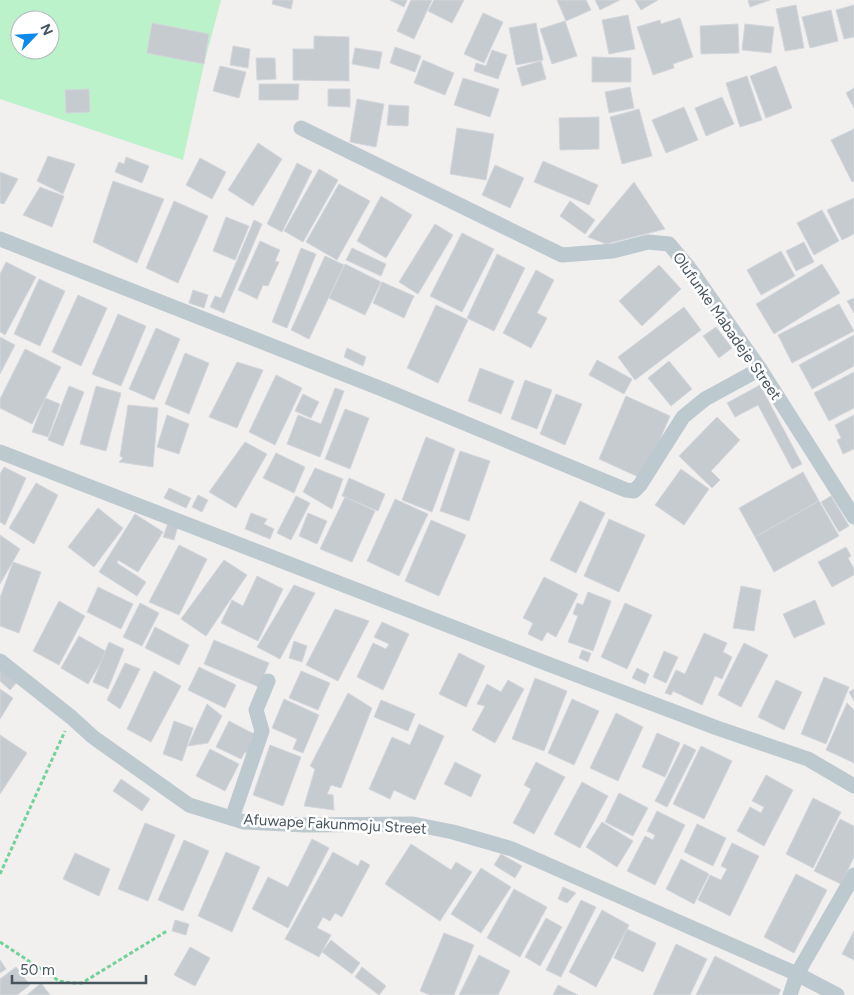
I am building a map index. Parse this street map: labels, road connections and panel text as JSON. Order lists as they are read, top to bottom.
{
  "streets": {
    "street": ["Olufunke Mabadeje Street", "Afuwape Fakunmoju Street"]
  },
  "scale_bar": "50 m",
  "north": "top right"
}
